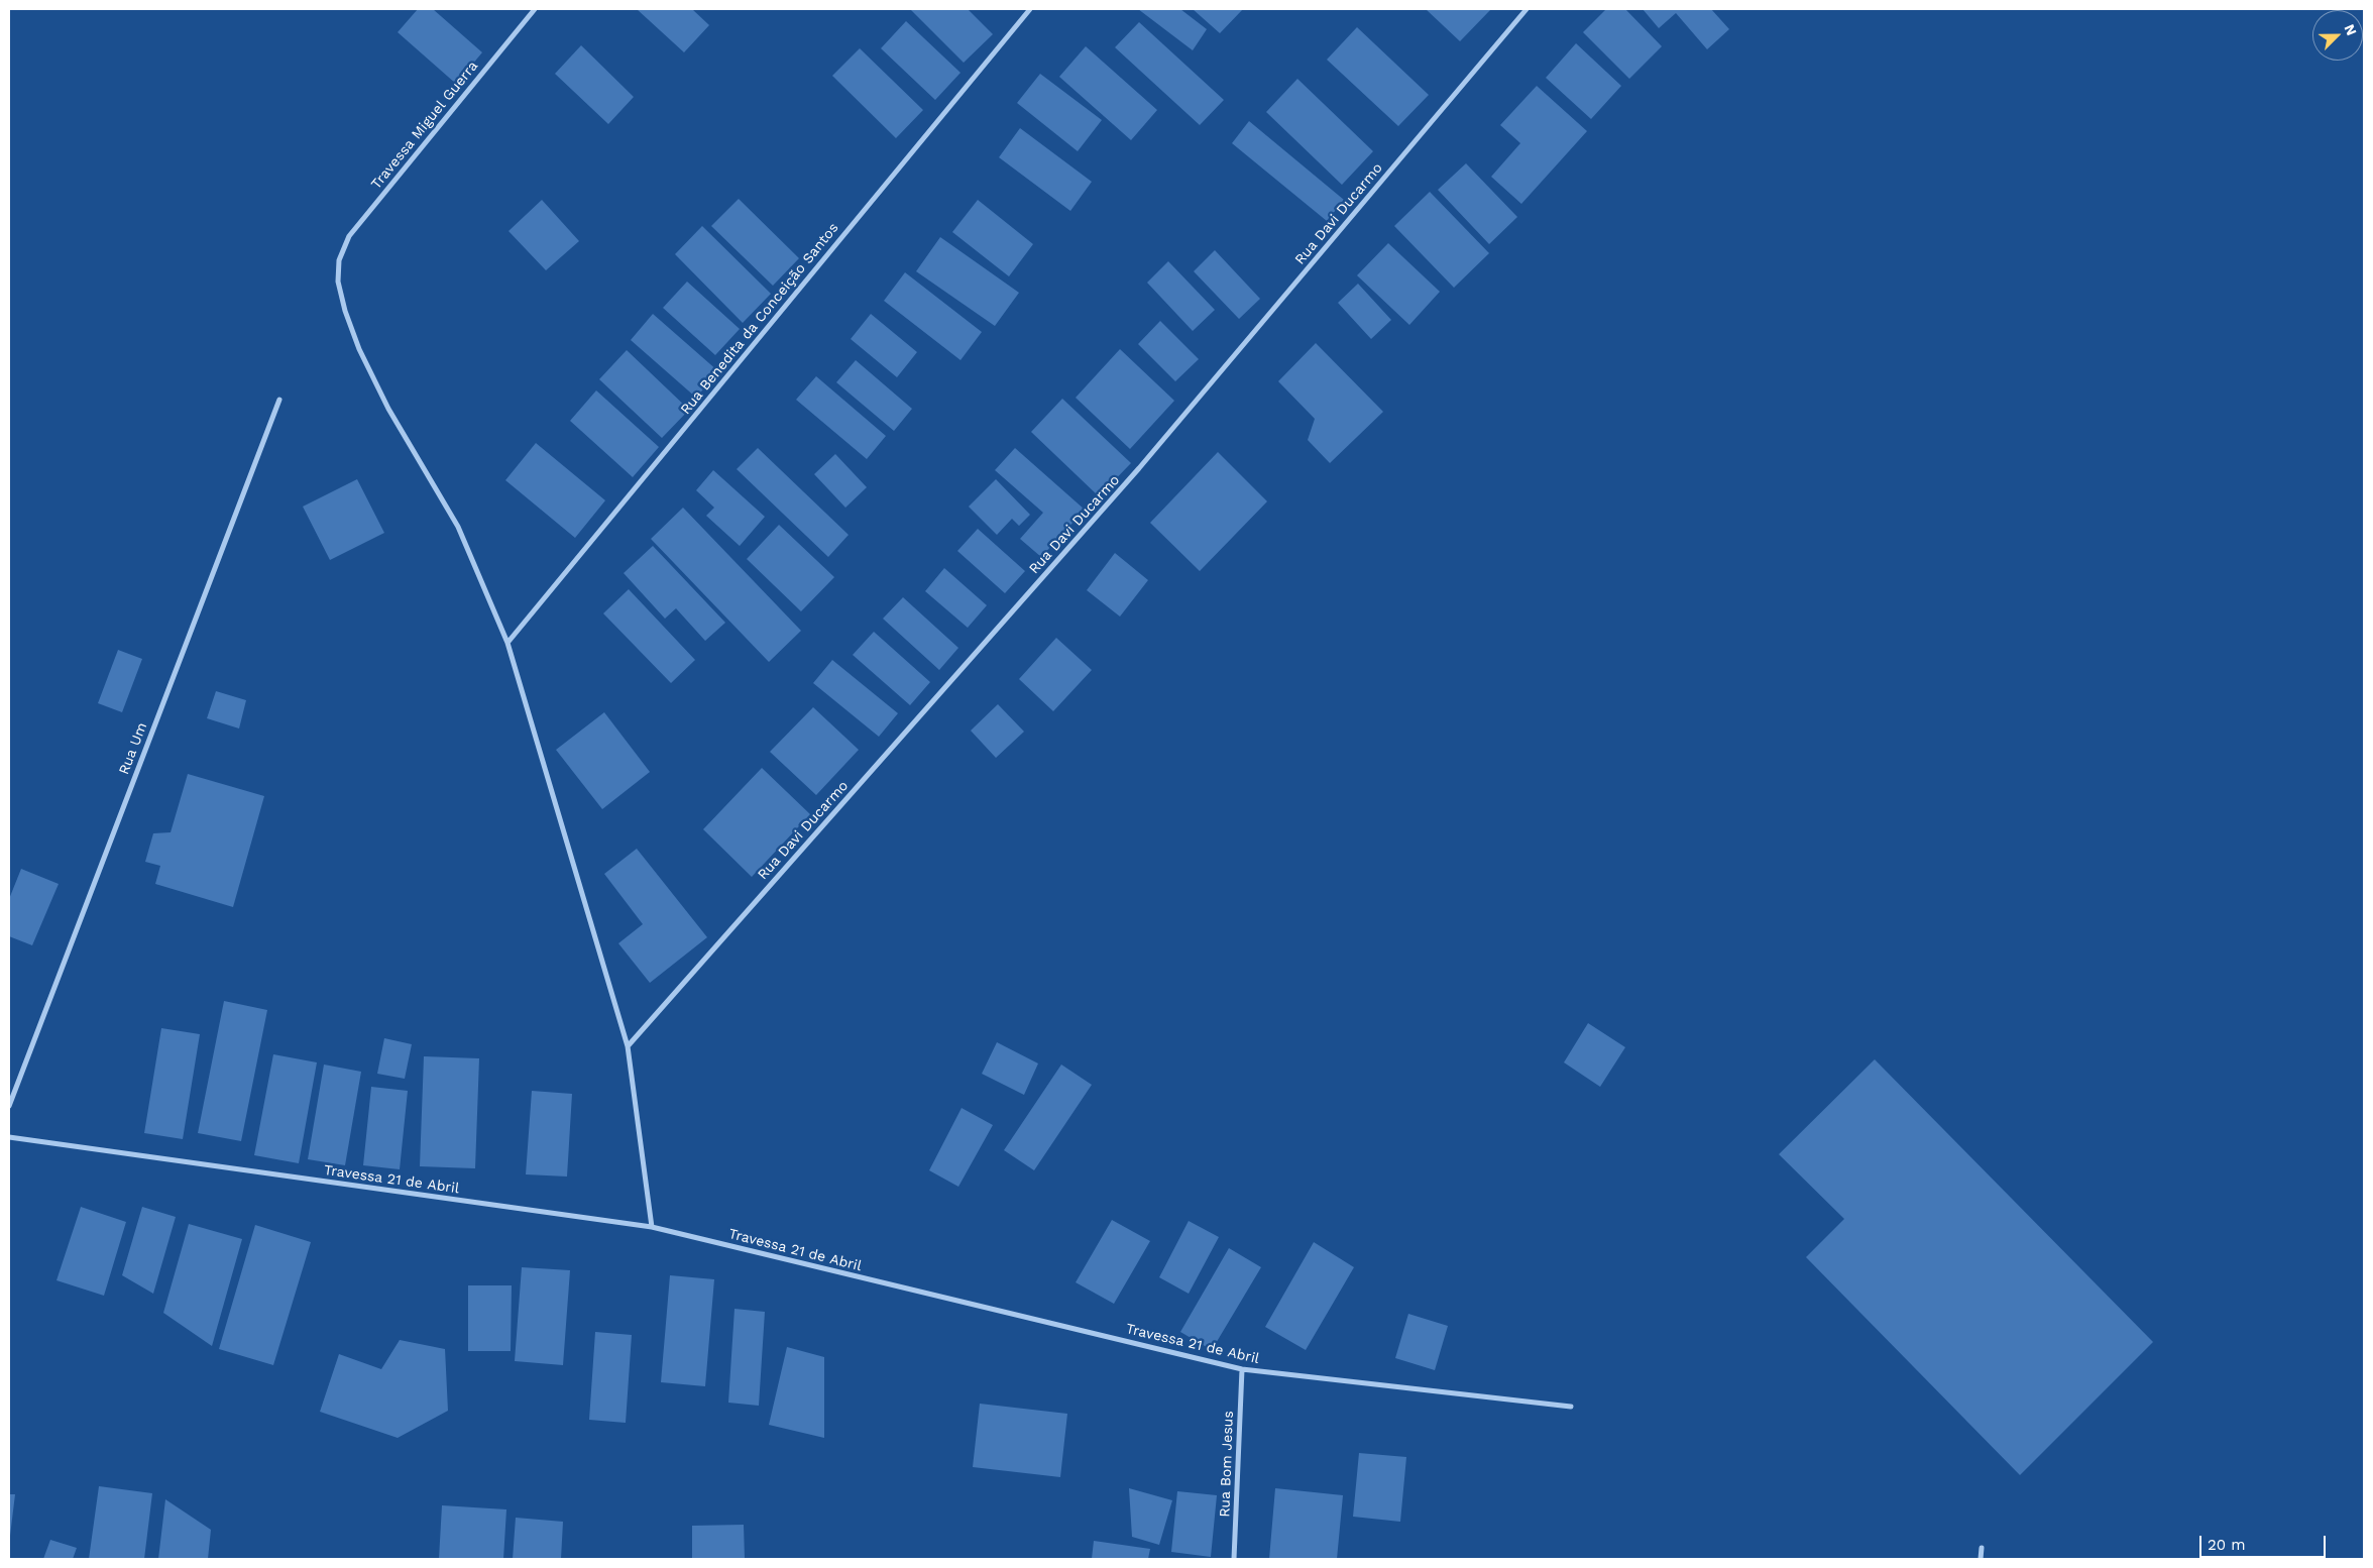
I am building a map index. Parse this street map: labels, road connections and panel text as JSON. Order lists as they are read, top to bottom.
{
  "streets": {
    "street": [
      "Travessa Miguel Guerra",
      "Rua Davi Ducarmo",
      "Rua Benedita da Conceição Santos",
      "Rua Um",
      "Travessa 21 de Abril",
      "Rua Bom Jesus"
    ]
  },
  "crossings": [
    ["Travessa Miguel Guerra", "Rua Benedita da Conceição Santos"],
    ["Travessa 21 de Abril", "Rua Bom Jesus"]
  ],
  "scale_bar": "20 m",
  "north": "top right"
}
